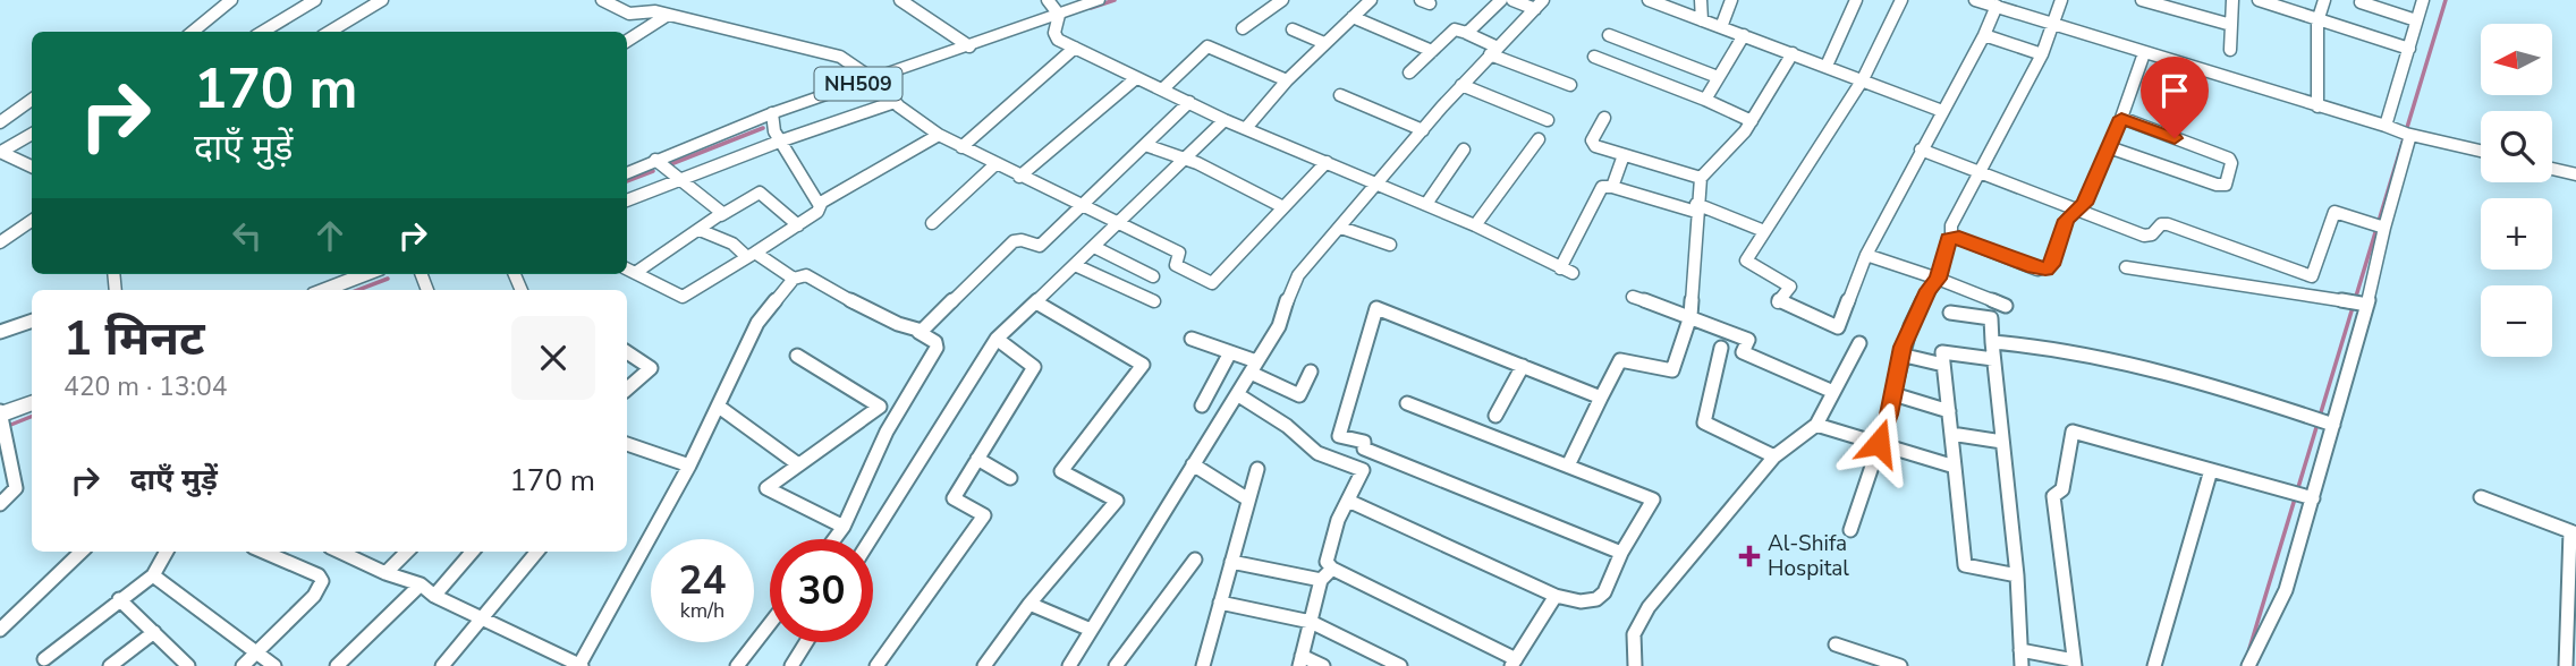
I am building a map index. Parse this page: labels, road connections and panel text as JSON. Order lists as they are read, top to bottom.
{
  "streets": {
    "highway": ["NH509"]
  },
  "places": {
    "health": ["Al-Shifa Hospital"]
  },
  "north": "left",
  "page": {
    "map_buttons": ["+", "−"],
    "turn": ["170 m", "दाएँ मुड़ें"],
    "heading": ["1 मिनट", "420 m · 13:04"],
    "list": [
      {
        "name": "दाएँ मुड़ें",
        "value": "170 m"
      }
    ],
    "speed": "24 km/h",
    "limit": "30"
  }
}
